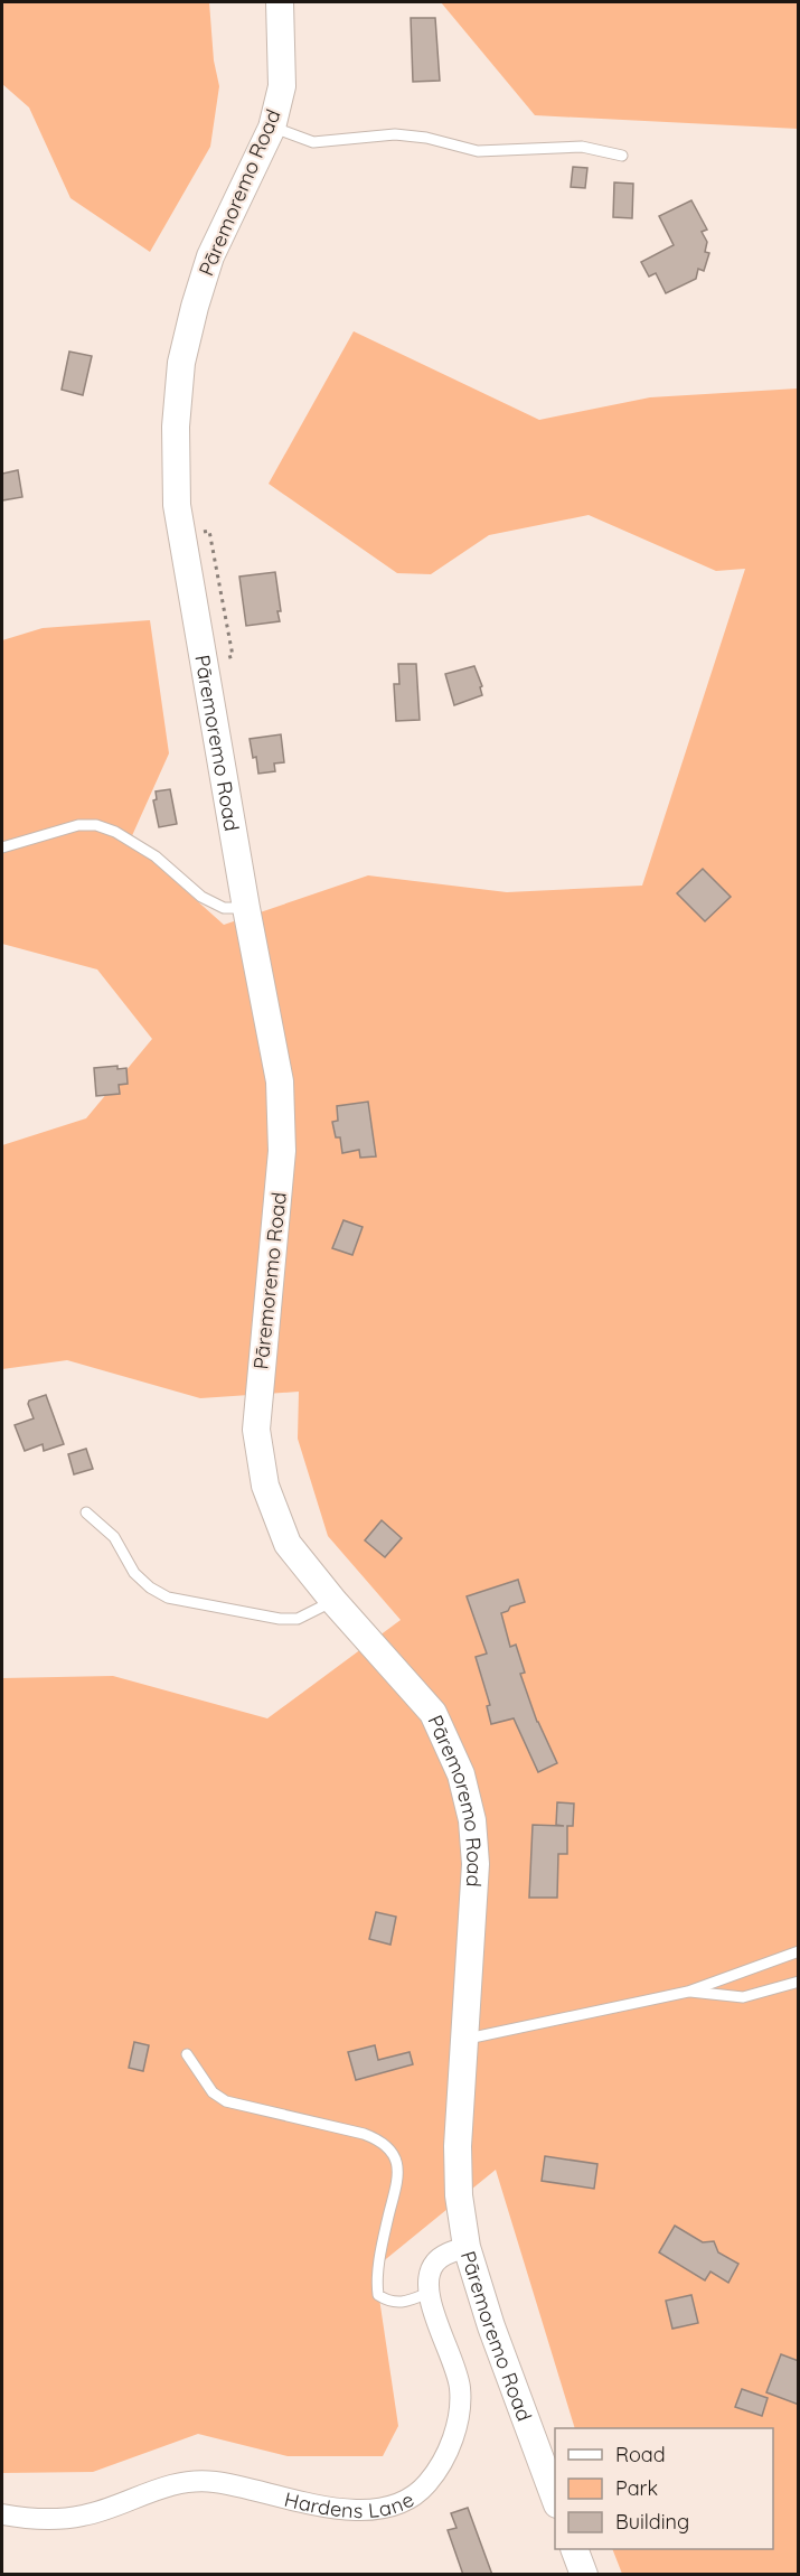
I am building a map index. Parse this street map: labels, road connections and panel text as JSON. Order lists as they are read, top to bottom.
{
  "streets": {
    "street": ["Pāremoremo Road", "Hardens Lane"]
  },
  "legend": ["Road", "Park", "Building"]
}
